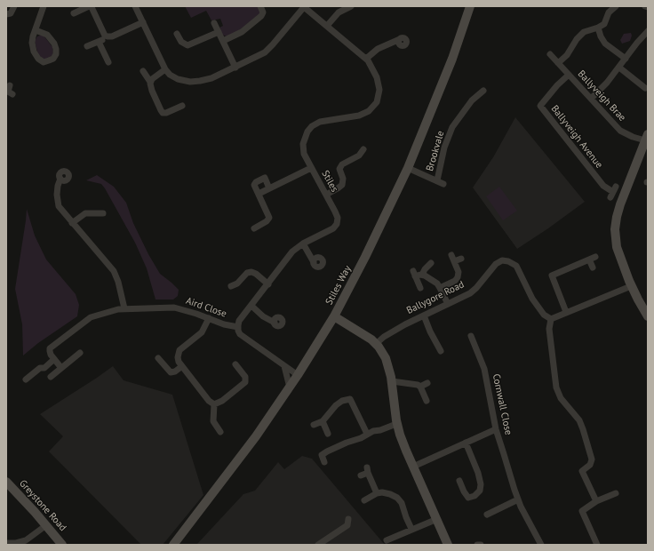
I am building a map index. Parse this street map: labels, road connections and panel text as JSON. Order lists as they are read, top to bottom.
{
  "streets": {
    "main road": ["Stiles Way", "Greystone Road"],
    "street": [
      "Ballyveigh Brae",
      "Ballyveigh Avenue",
      "Brookvale",
      "Stiles",
      "Ballygore Road",
      "Aird Close",
      "Cornwall Close"
    ]
  },
  "crossings": [
    ["Ballyveigh Brae", "Ballyveigh Avenue"],
    ["Brookvale", "Stiles Way"],
    ["Stiles", "Aird Close"]
  ]
}
